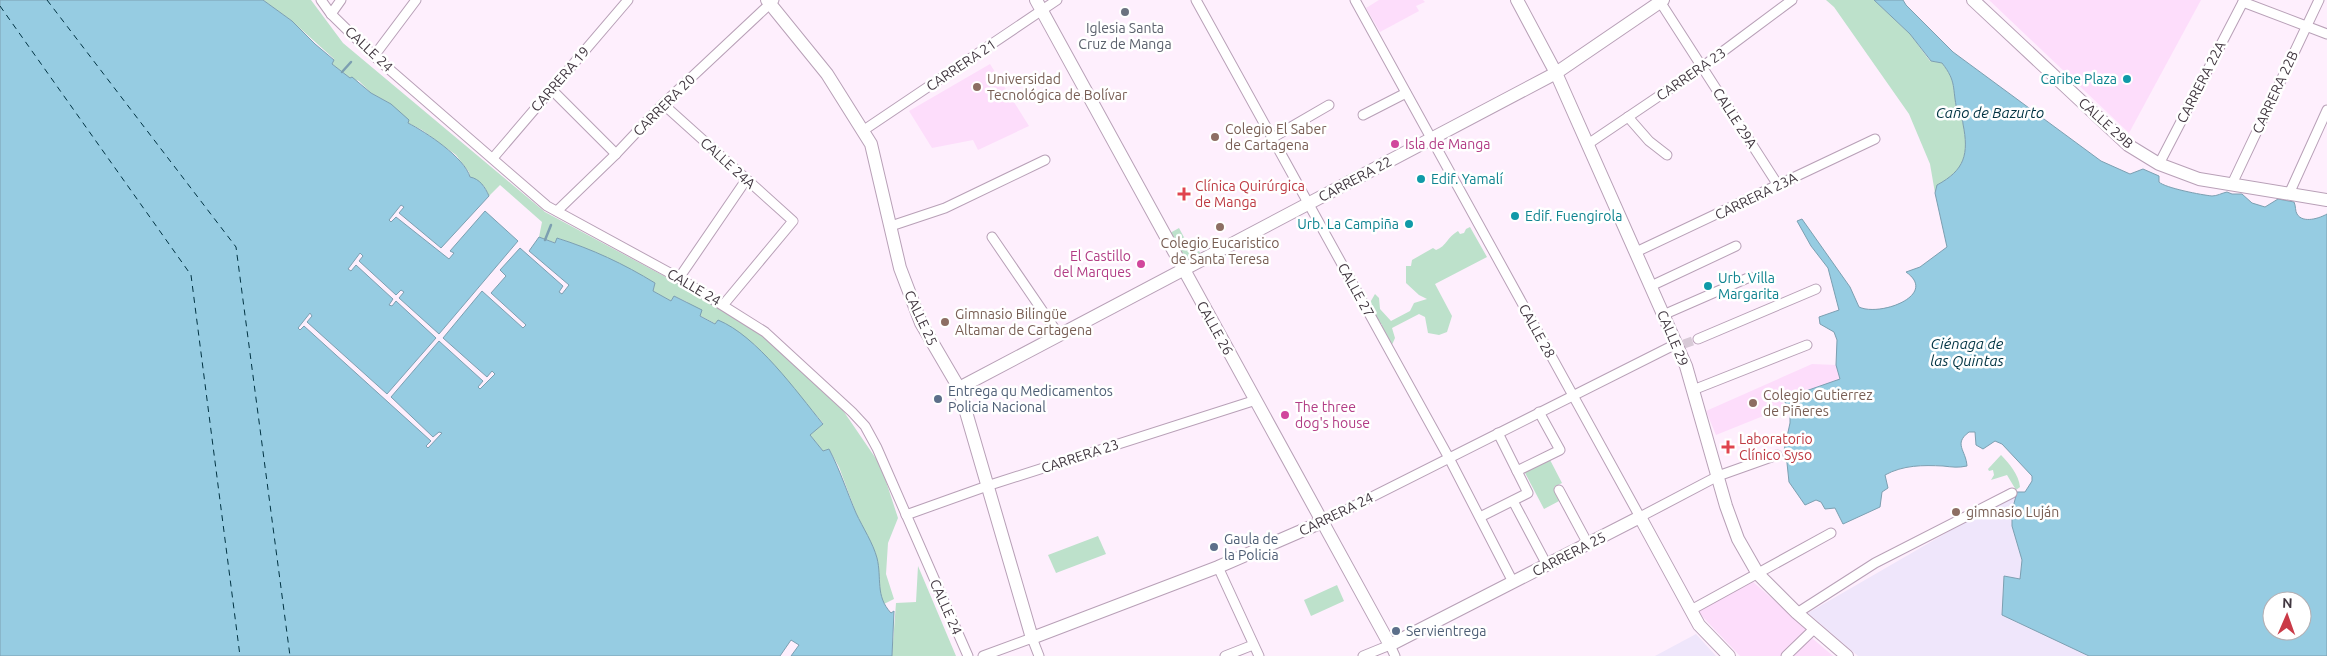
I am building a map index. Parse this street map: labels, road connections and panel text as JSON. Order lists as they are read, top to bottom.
{
  "streets": {
    "main road": [
      "CALLE 29B",
      "CARRERA 22",
      "CALLE 25",
      "CALLE 26",
      "CALLE 28",
      "CALLE 29",
      "CARRERA 24",
      "CARRERA 25"
    ],
    "street": [
      "CALLE 24",
      "CARRERA 21",
      "CARRERA 23",
      "CARRERA 19",
      "CARRERA 22A",
      "CARRERA 22B",
      "CARRERA 20",
      "CALLE 29A",
      "CALLE 24A",
      "CARRERA 23A",
      "CALLE 27"
    ]
  },
  "crossings": [
    ["CALLE 24", "CARRERA 23"],
    ["CALLE 24", "CARRERA 19"],
    ["CALLE 24", "CARRERA 20"],
    ["CALLE 24", "CALLE 24A"],
    ["CARRERA 21", "CALLE 25"],
    ["CARRERA 21", "CALLE 26"],
    ["CARRERA 23", "CALLE 29A"],
    ["CARRERA 23", "CALLE 25"],
    ["CARRERA 23", "CALLE 26"],
    ["CARRERA 23", "CALLE 29"],
    ["CARRERA 22A", "CALLE 29B"],
    ["CARRERA 22B", "CALLE 29B"],
    ["CARRERA 20", "CALLE 24A"],
    ["CARRERA 20", "CALLE 25"],
    ["CALLE 29A", "CARRERA 22"],
    ["CALLE 29A", "CARRERA 23A"],
    ["CARRERA 22", "CALLE 27"],
    ["CARRERA 22", "CALLE 25"],
    ["CARRERA 22", "CALLE 26"],
    ["CARRERA 22", "CALLE 28"],
    ["CARRERA 22", "CALLE 29"],
    ["CARRERA 23A", "CALLE 29"],
    ["CALLE 27", "CARRERA 24"],
    ["CALLE 27", "CARRERA 25"],
    ["CALLE 25", "CARRERA 24"],
    ["CALLE 26", "CARRERA 24"],
    ["CALLE 26", "CARRERA 25"],
    ["CALLE 28", "CARRERA 24"],
    ["CALLE 28", "CARRERA 25"],
    ["CALLE 29", "CARRERA 24"],
    ["CALLE 29", "CARRERA 25"]
  ],
  "water": ["Caño de Bazurto", "Ciénaga de las Quintas"],
  "places": {
    "other": [
      "Iglesia Santa Cruz de Manga",
      "Caribe Plaza",
      "Universidad Tecnológica de Bolívar",
      "Colegio El Saber de Cartagena",
      "Isla de Manga",
      "Edif. Yamalí",
      "Edif. Fuengirola",
      "Urb. La Campiña",
      "Colegio Eucaristico de Santa Teresa",
      "El Castillo del Marques",
      "Urb. Villa Margarita",
      "Gimnasio Bilingüe Altamar de Cartagena",
      "Entrega qu Medicamentos Policia Nacional",
      "Colegio Gutierrez de Piñeres",
      "The three dog's house",
      "gimnasio Luján",
      "Gaula de la Policia",
      "Servientrega"
    ],
    "health": ["Clínica Quirúrgica de Manga", "Laboratorio Clínico Syso"]
  },
  "north": "top"
}
